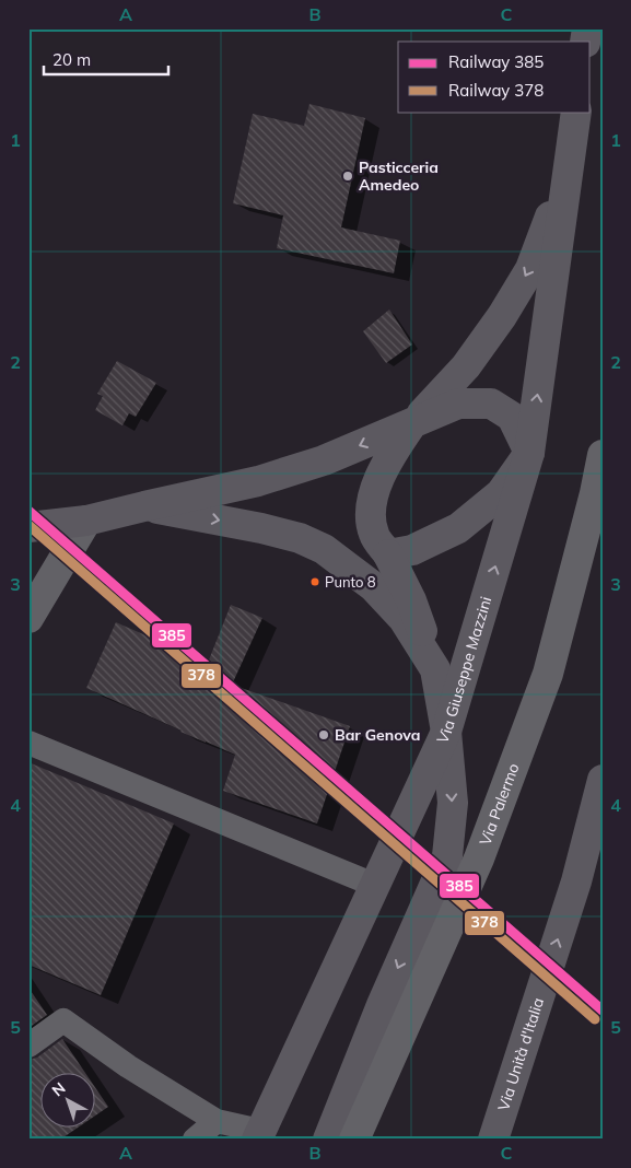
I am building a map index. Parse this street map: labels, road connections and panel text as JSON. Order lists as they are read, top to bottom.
{
  "streets": {
    "main road": ["Via Palermo"],
    "street": ["Via Giuseppe Mazzini", "Via Unità d'Italia"]
  },
  "places": ["Pasticceria Amedeo", "Punto 8", "Bar Genova"],
  "lines": ["rail line 385", "rail line 378"],
  "legend": ["Railway 385", "Railway 378"],
  "scale_bar": "20 m",
  "north": "top left",
  "grid": {
    "columns": ["A", "B", "C"],
    "rows": [
      "1",
      "2",
      "3",
      "4",
      "5"
    ]
  }
}
